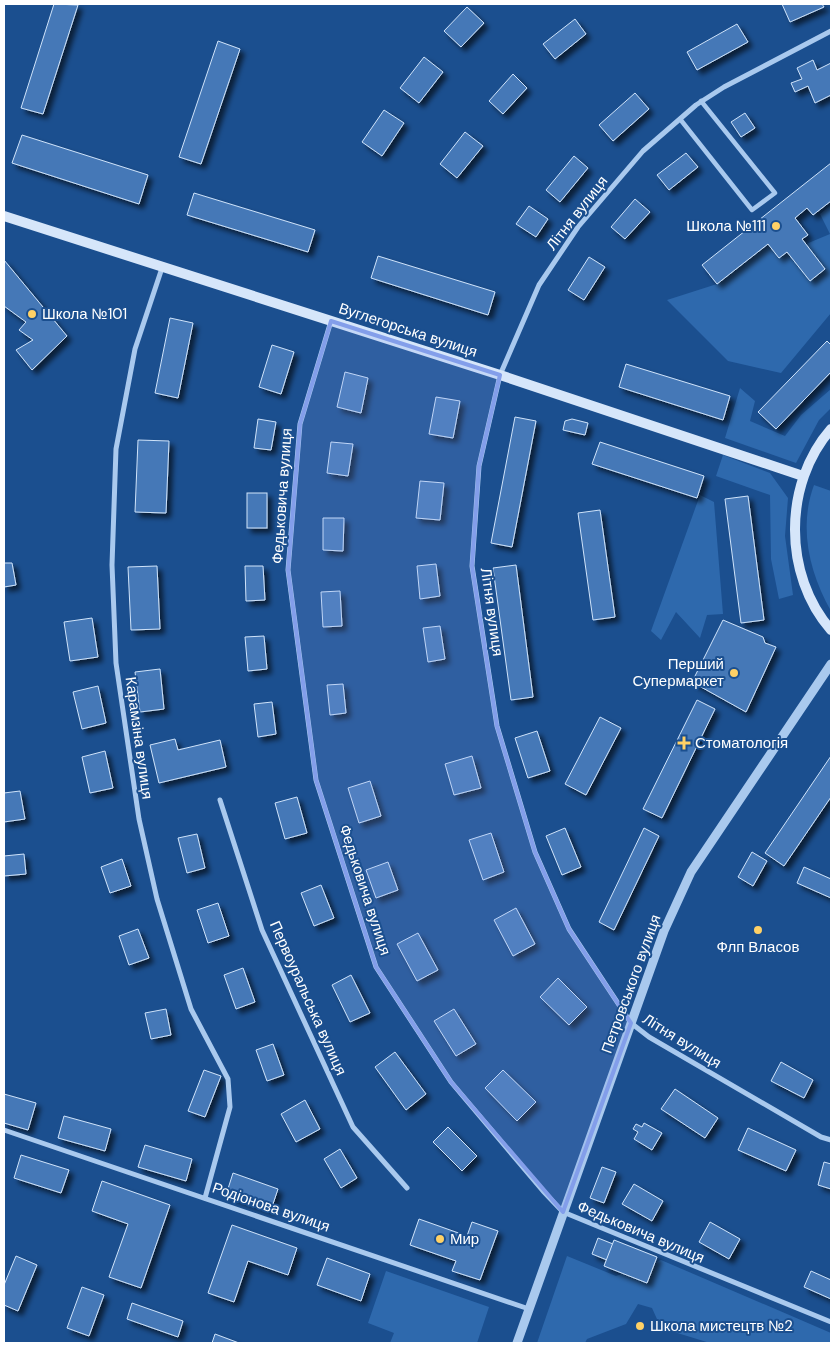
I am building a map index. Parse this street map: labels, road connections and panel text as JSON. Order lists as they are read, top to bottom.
{
  "streets": {
    "main road": ["Вуглегорська вулиця"],
    "street": [
      "Літня вулиця",
      "Федьковича вулиця",
      "Карамзіна вулиця",
      "Петровського вулиця",
      "Первоуральська вулиця",
      "Родіонова вулиця"
    ]
  },
  "crossings": [
    ["Літня вулиця", "Вуглегорська вулиця"],
    ["Літня вулиця", "Петровського вулиця"],
    ["Вуглегорська вулиця", "Федьковича вулиця"],
    ["Вуглегорська вулиця", "Карамзіна вулиця"],
    ["Федьковича вулиця", "Петровського вулиця"],
    ["Карамзіна вулиця", "Родіонова вулиця"],
    ["Петровського вулиця", "Родіонова вулиця"]
  ],
  "places": {
    "other": [
      "Школа №111",
      "Школа №101",
      "Перший Супермаркет",
      "Флп Власов",
      "Мир",
      "Школа мистецтв №2"
    ],
    "health": ["Стоматологія"]
  }
}
